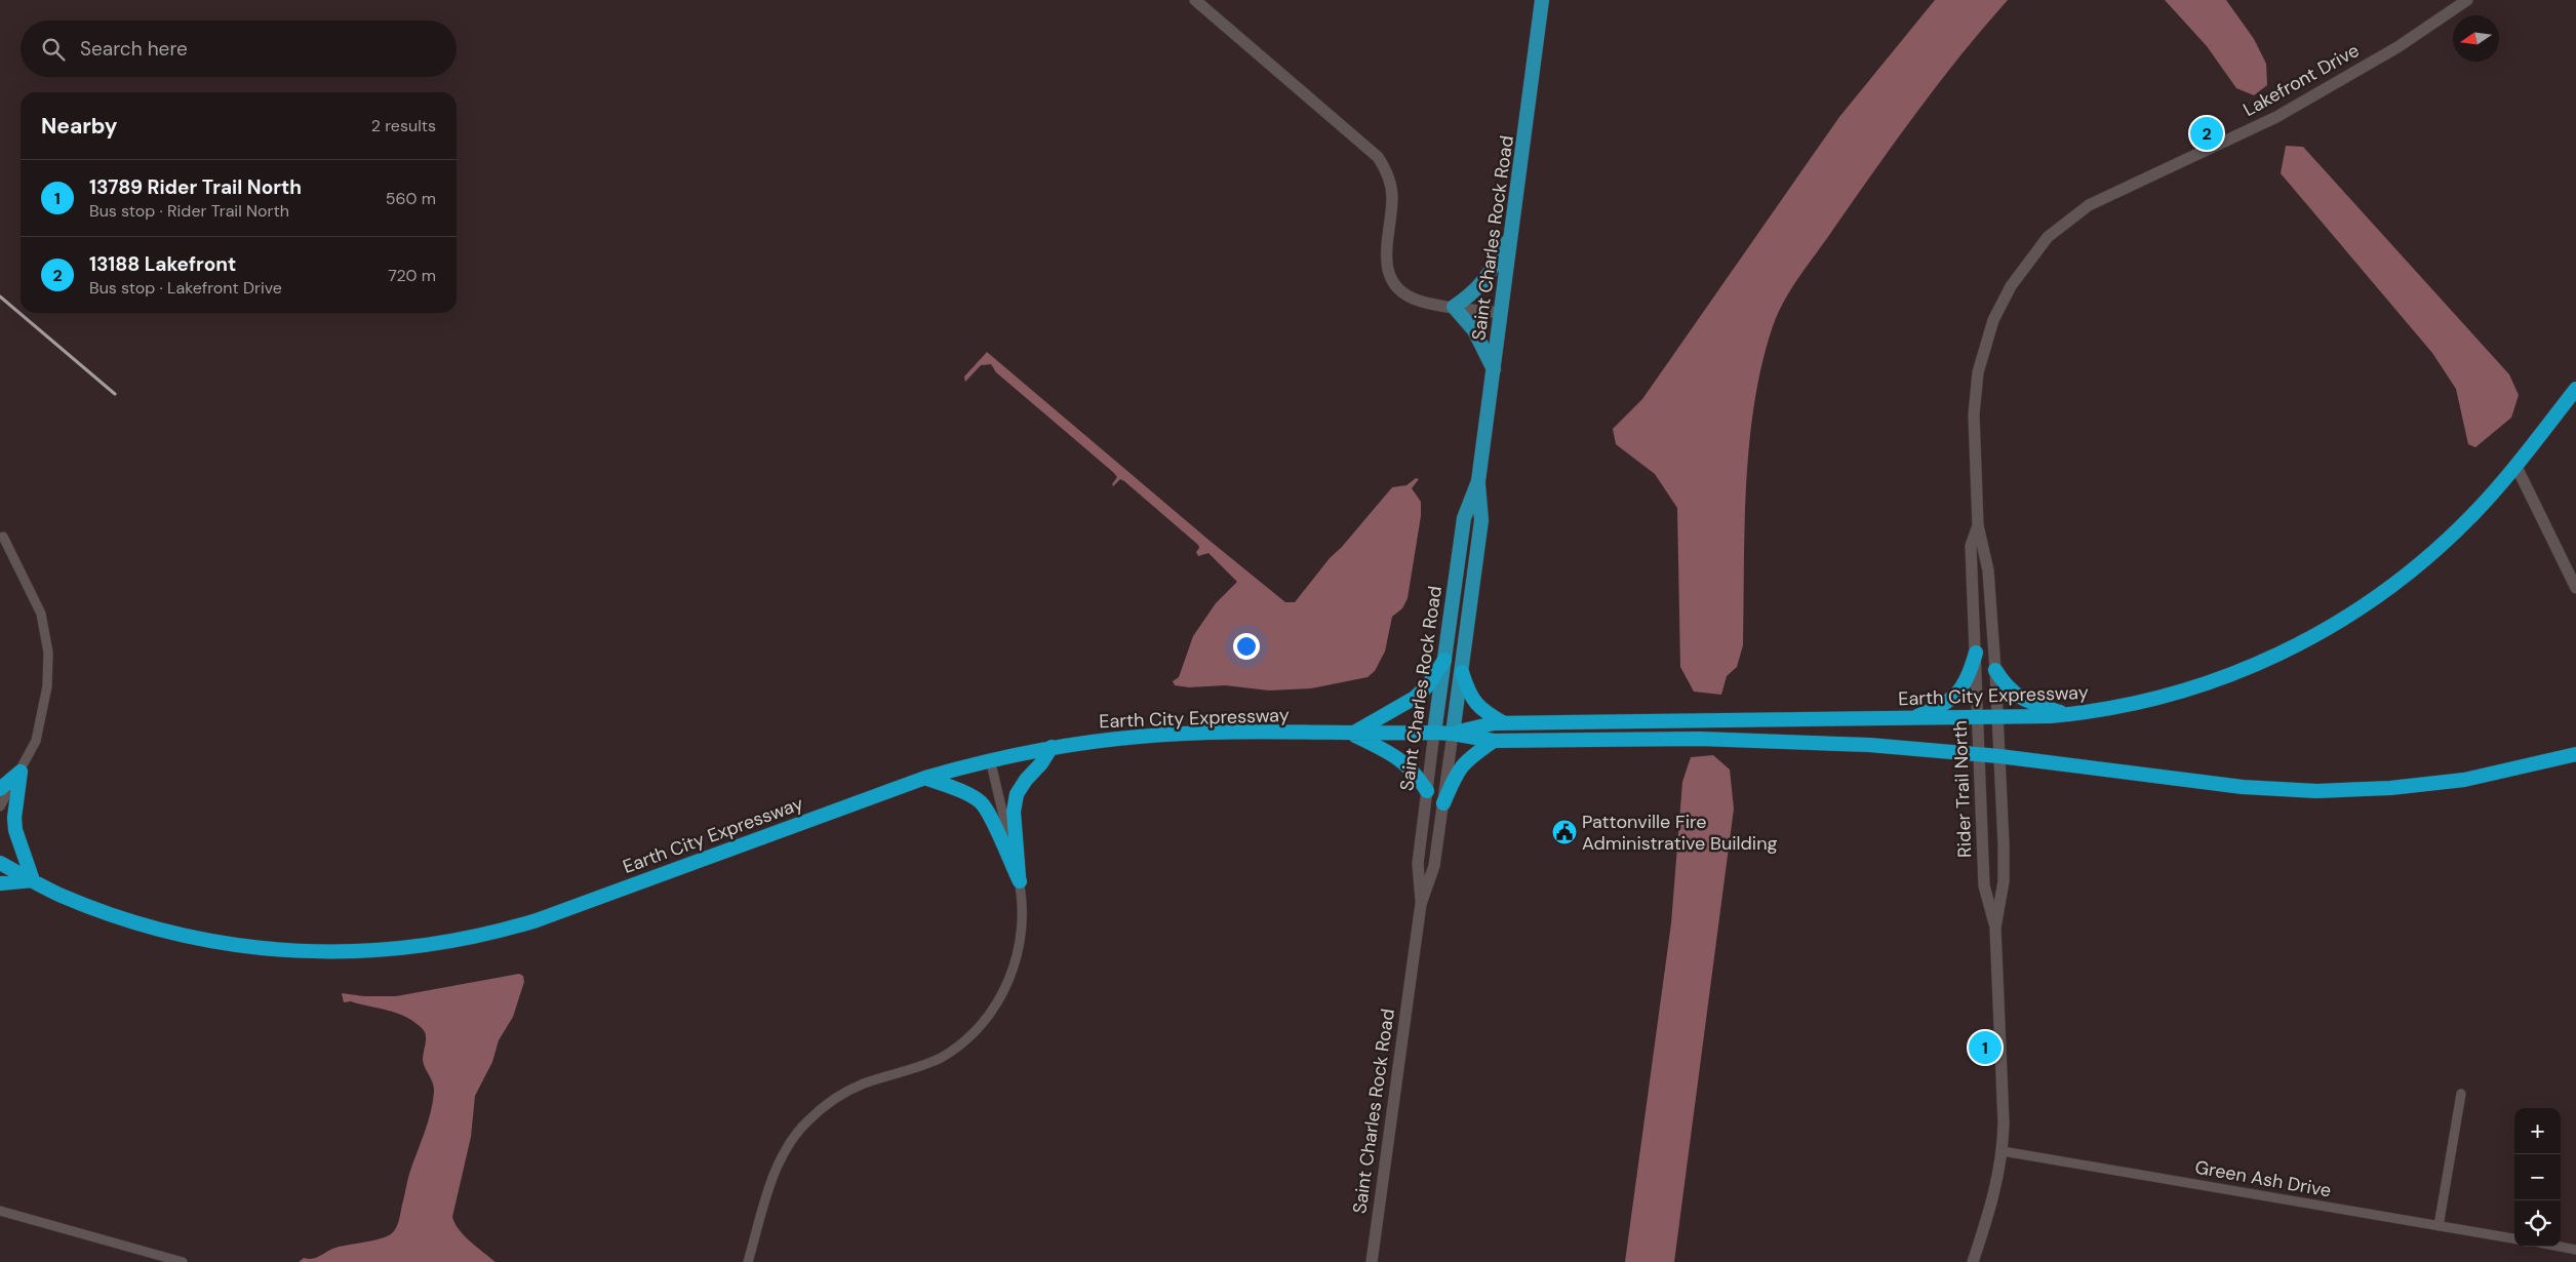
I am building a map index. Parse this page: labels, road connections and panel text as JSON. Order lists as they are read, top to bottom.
{
  "streets": {
    "highway": ["Earth City Expressway"],
    "main road": ["Saint Charles Rock Road"],
    "street": ["Lakefront Drive", "Rider Trail North", "Green Ash Drive"]
  },
  "crossings": [
    ["Lakefront Drive", "Rider Trail North"],
    ["Saint Charles Rock Road", "Earth City Expressway"],
    ["Earth City Expressway", "Rider Trail North"],
    ["Rider Trail North", "Green Ash Drive"]
  ],
  "places": {
    "public building": ["Pattonville Fire Administrative Building"]
  },
  "north": "left",
  "page": {
    "search": "Search here",
    "heading": ["Nearby", "2 results"],
    "pins": ["2", "1"],
    "list": [
      {
        "mark": "1",
        "name": "13789 Rider Trail North",
        "note": "Bus stop · Rider Trail North",
        "value": "560 m"
      },
      {
        "mark": "2",
        "name": "13188 Lakefront",
        "note": "Bus stop · Lakefront Drive",
        "value": "720 m"
      }
    ],
    "map_buttons": ["+", "−"]
  }
}
